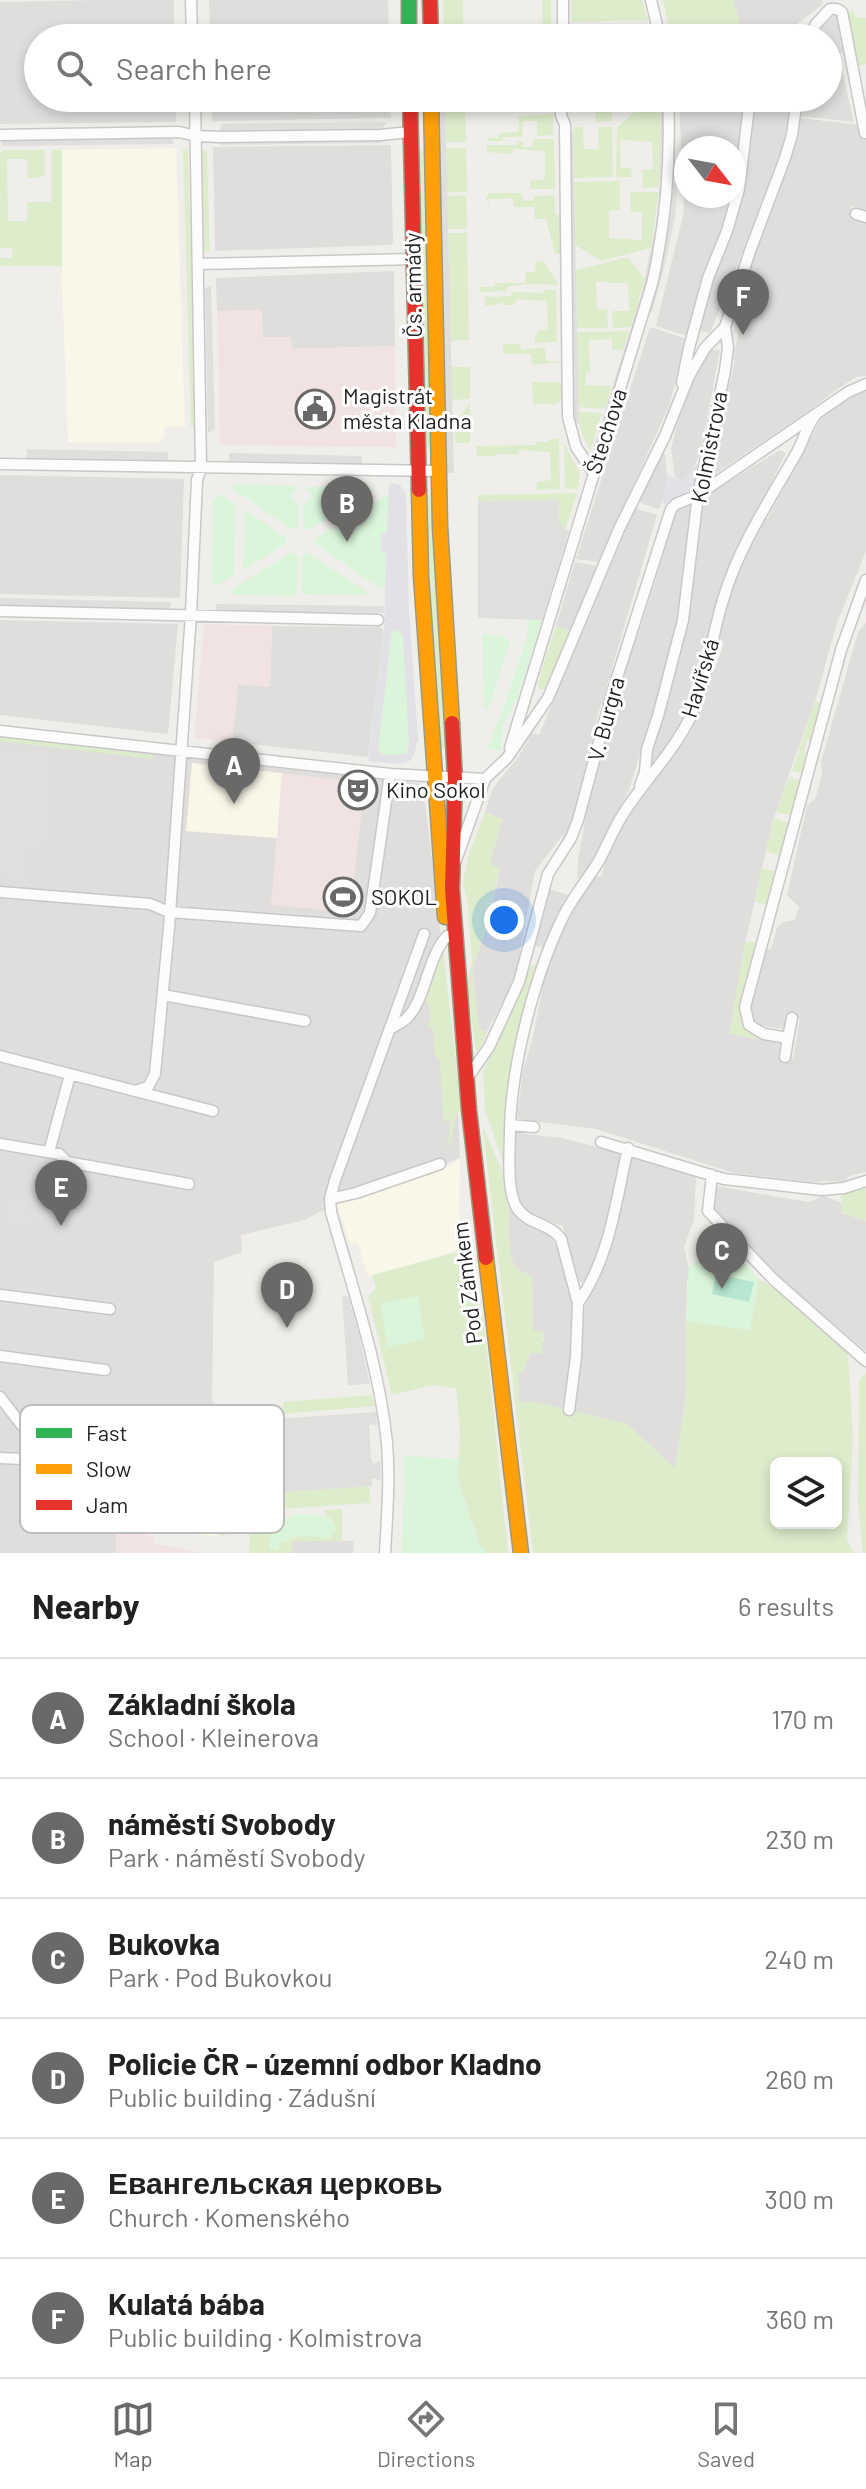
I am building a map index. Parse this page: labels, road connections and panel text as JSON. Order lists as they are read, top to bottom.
{
  "streets": {
    "main road": ["Čs. armády", "Pod Zámkem"],
    "street": [
      "Štechova",
      "Kolmistrova",
      "Havířská",
      "V. Burgra"
    ]
  },
  "crossings": [
    ["Čs. armády", "Pod Zámkem"],
    ["Kolmistrova", "Havířská"],
    ["Kolmistrova", "V. Burgra"],
    ["Havířská", "V. Burgra"],
    ["V. Burgra", "Pod Zámkem"]
  ],
  "places": {
    "public building": ["Magistrát města Kladna"],
    "theatre": ["Kino Sokol"],
    "sports": ["SOKOL"]
  },
  "legend": ["Fast", "Slow", "Jam"],
  "north": "bottom right",
  "page": {
    "search": "Search here",
    "pins": [
      "F",
      "B",
      "A",
      "E",
      "C",
      "D"
    ],
    "heading": ["Nearby", "6 results"],
    "list": [
      {
        "mark": "A",
        "name": "Základní škola",
        "note": "School · Kleinerova",
        "value": "170 m"
      },
      {
        "mark": "B",
        "name": "náměstí Svobody",
        "note": "Park · náměstí Svobody",
        "value": "230 m"
      },
      {
        "mark": "C",
        "name": "Bukovka",
        "note": "Park · Pod Bukovkou",
        "value": "240 m"
      },
      {
        "mark": "D",
        "name": "Policie ČR - územní odbor Kladno",
        "note": "Public building · Zádušní",
        "value": "260 m"
      },
      {
        "mark": "E",
        "name": "Евангельская церковь",
        "note": "Church · Komenského",
        "value": "300 m"
      },
      {
        "mark": "F",
        "name": "Kulatá bába",
        "note": "Public building · Kolmistrova",
        "value": "360 m"
      }
    ],
    "nav": ["Map", "Directions", "Saved"]
  }
}
